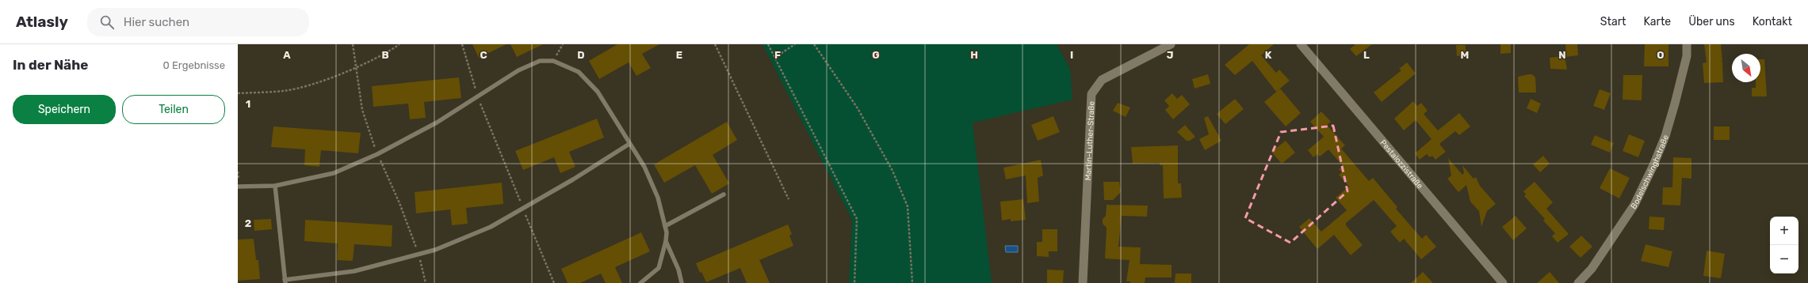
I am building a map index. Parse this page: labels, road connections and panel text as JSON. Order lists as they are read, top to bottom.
{
  "streets": {
    "street": ["Martin-Luther-Straße", "Pestalozzistraße", "Bodelschwinghstraße"]
  },
  "north": "bottom right",
  "page": {
    "header": "Atlasly",
    "search": "Hier suchen",
    "nav": [
      "Start",
      "Karte",
      "Über uns",
      "Kontakt"
    ],
    "heading": ["In der Nähe", "0 Ergebnisse"],
    "buttons": ["Speichern", "Teilen"],
    "map_buttons": ["+", "−"]
  },
  "grid": {
    "columns": [
      "A",
      "B",
      "C",
      "D",
      "E",
      "F",
      "G",
      "H",
      "I",
      "J",
      "K",
      "L",
      "M",
      "N",
      "O"
    ],
    "rows": ["1", "2"]
  }
}
